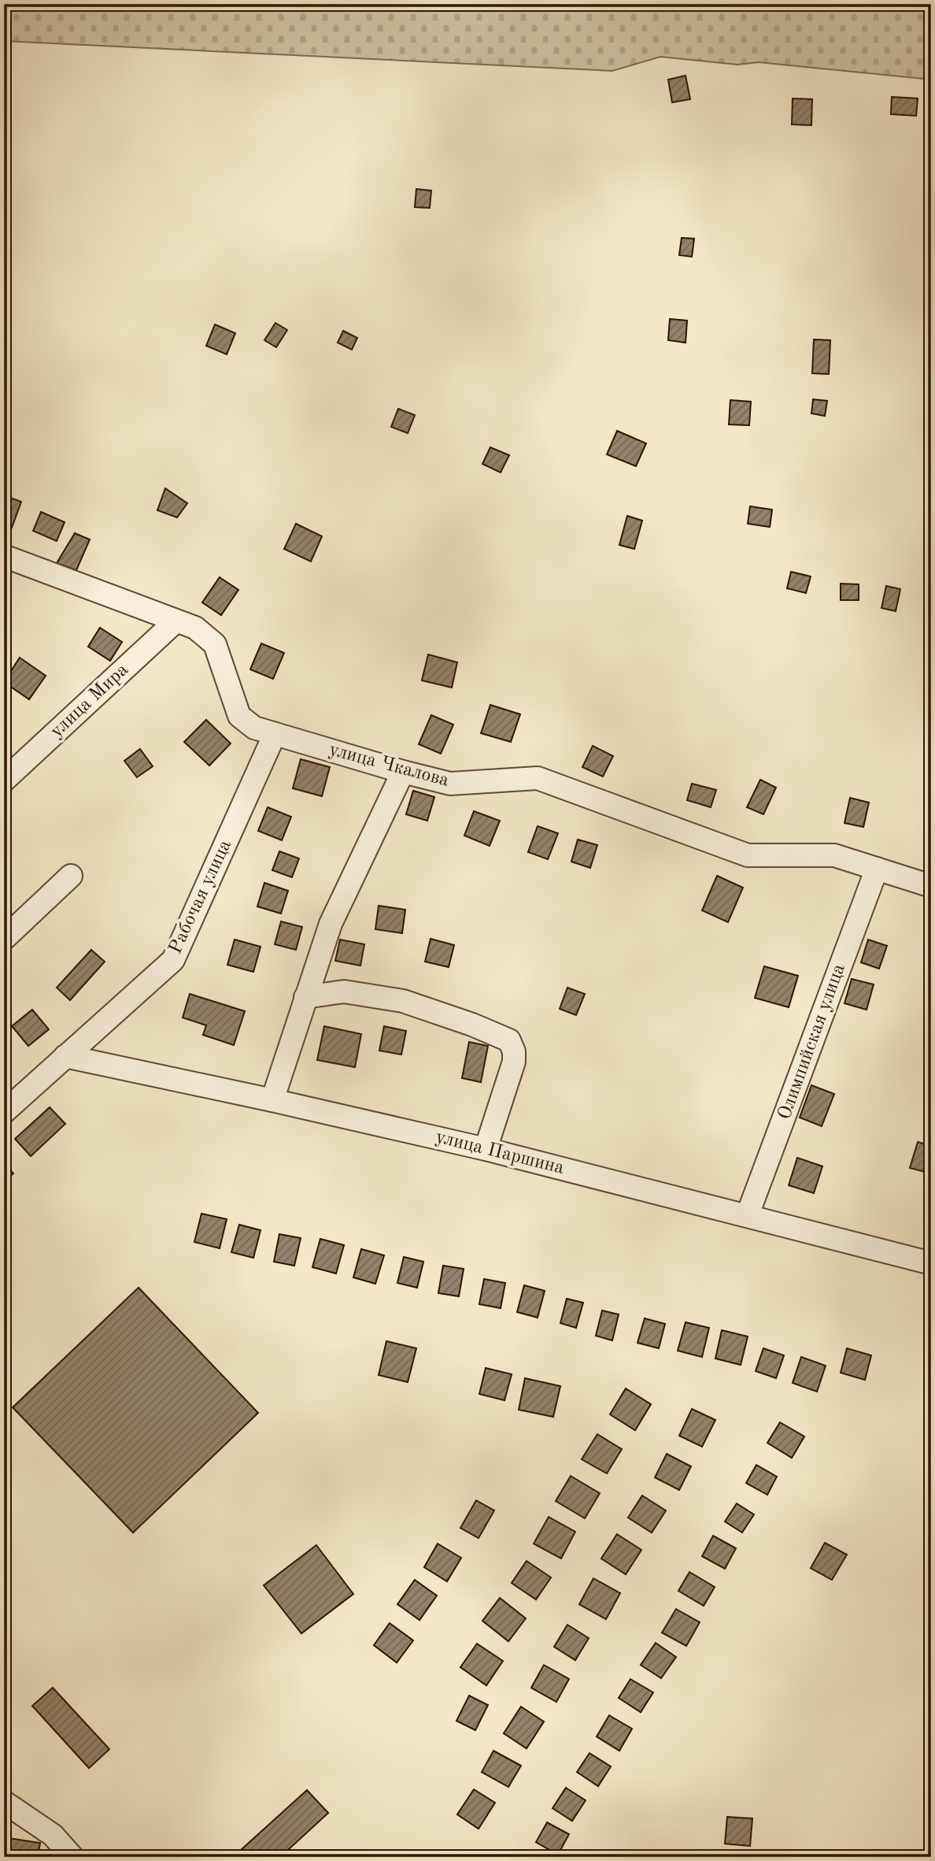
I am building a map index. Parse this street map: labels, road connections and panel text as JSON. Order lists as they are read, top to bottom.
{
  "streets": {
    "street": [
      "улица Мира",
      "улица Чкалова",
      "Рабочая улица",
      "Олимпийская улица",
      "улица Паршина"
    ]
  },
  "crossings": [
    ["улица Мира", "улица Чкалова"],
    ["улица Чкалова", "Рабочая улица"],
    ["улица Чкалова", "Олимпийская улица"],
    ["Рабочая улица", "улица Паршина"],
    ["Олимпийская улица", "улица Паршина"]
  ]
}
